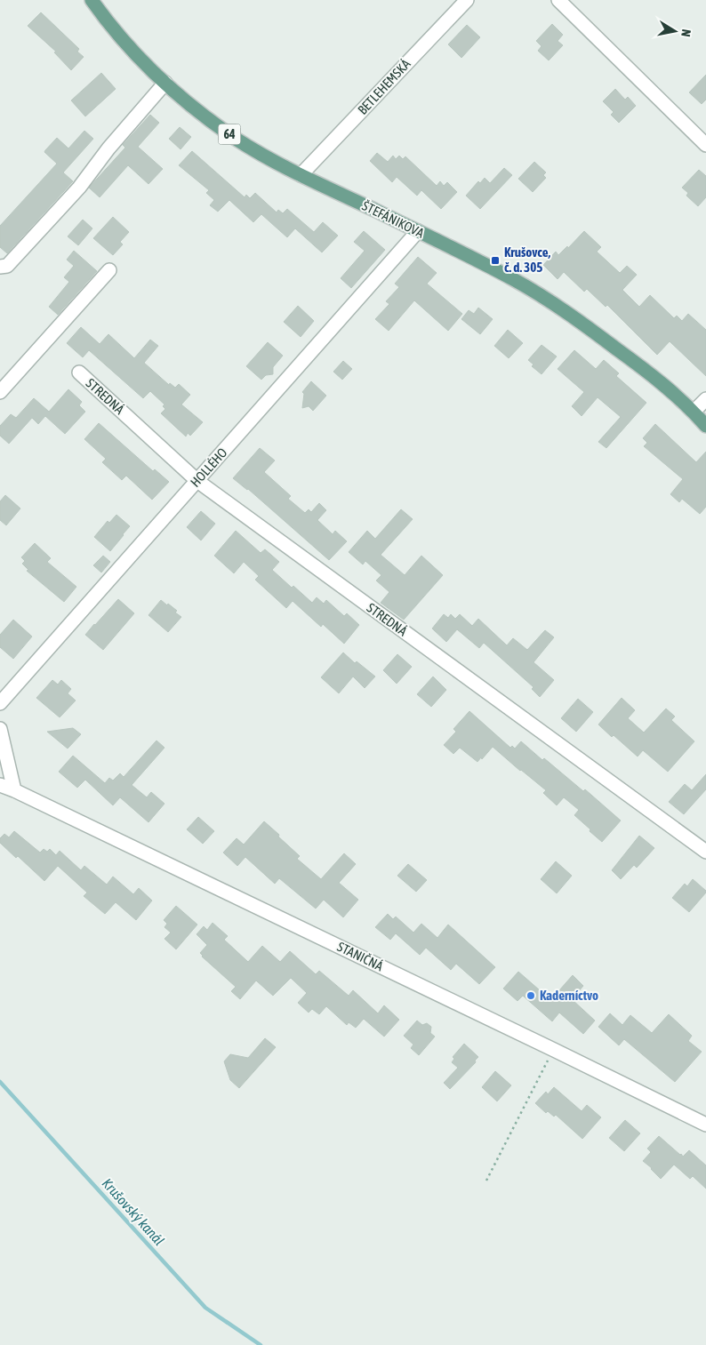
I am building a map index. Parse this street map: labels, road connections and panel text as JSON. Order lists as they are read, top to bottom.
{
  "streets": {
    "main road": ["64", "ŠTEFÁNIKOVA"],
    "street": [
      "BETLEHEMSKÁ",
      "STREDNÁ",
      "HOLLÉHO",
      "STANIČNÁ"
    ]
  },
  "crossings": [
    ["BETLEHEMSKÁ", "ŠTEFÁNIKOVA"],
    ["ŠTEFÁNIKOVA", "HOLLÉHO"],
    ["STREDNÁ", "HOLLÉHO"]
  ],
  "water": ["Krušovský kanál"],
  "places": {
    "transit": ["Krušovce, č. d. 305"],
    "other": ["Kaderníctvo"]
  },
  "north": "right"
}
